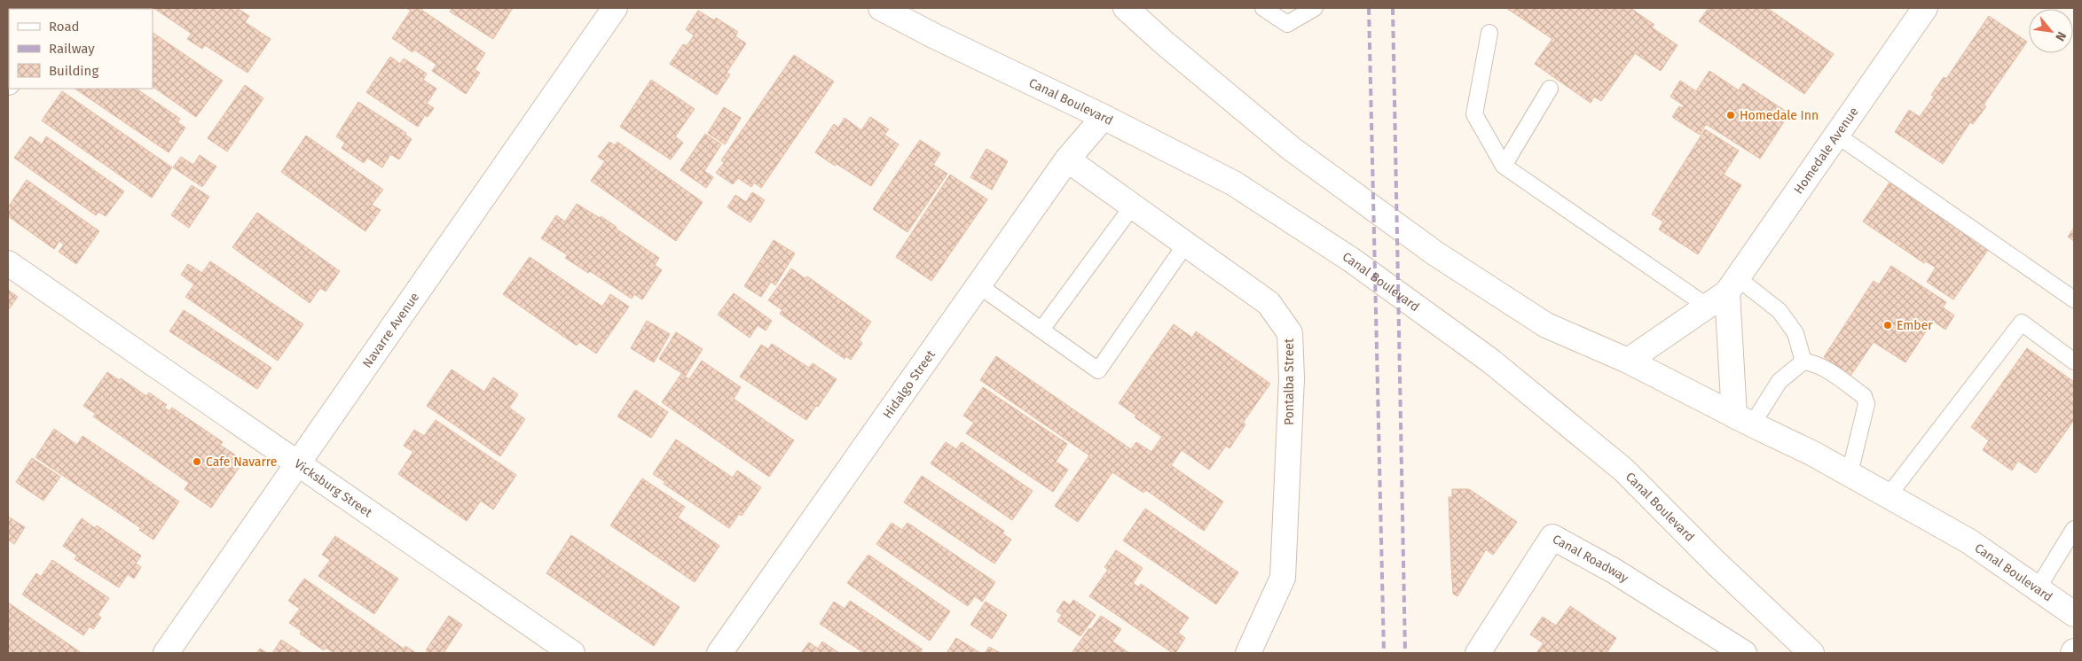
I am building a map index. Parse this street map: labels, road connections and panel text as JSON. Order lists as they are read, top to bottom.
{
  "streets": {
    "street": [
      "Canal Boulevard",
      "Homedale Avenue",
      "Navarre Avenue",
      "Pontalba Street",
      "Hidalgo Street",
      "Vicksburg Street",
      "Canal Roadway"
    ]
  },
  "crossings": [
    ["Canal Boulevard", "Homedale Avenue"],
    ["Canal Boulevard", "Hidalgo Street"],
    ["Navarre Avenue", "Vicksburg Street"],
    ["Pontalba Street", "Hidalgo Street"]
  ],
  "places": ["Homedale Inn", "Ember", "Cafe Navarre"],
  "legend": ["Road", "Railway", "Building"],
  "north": "bottom right"
}
